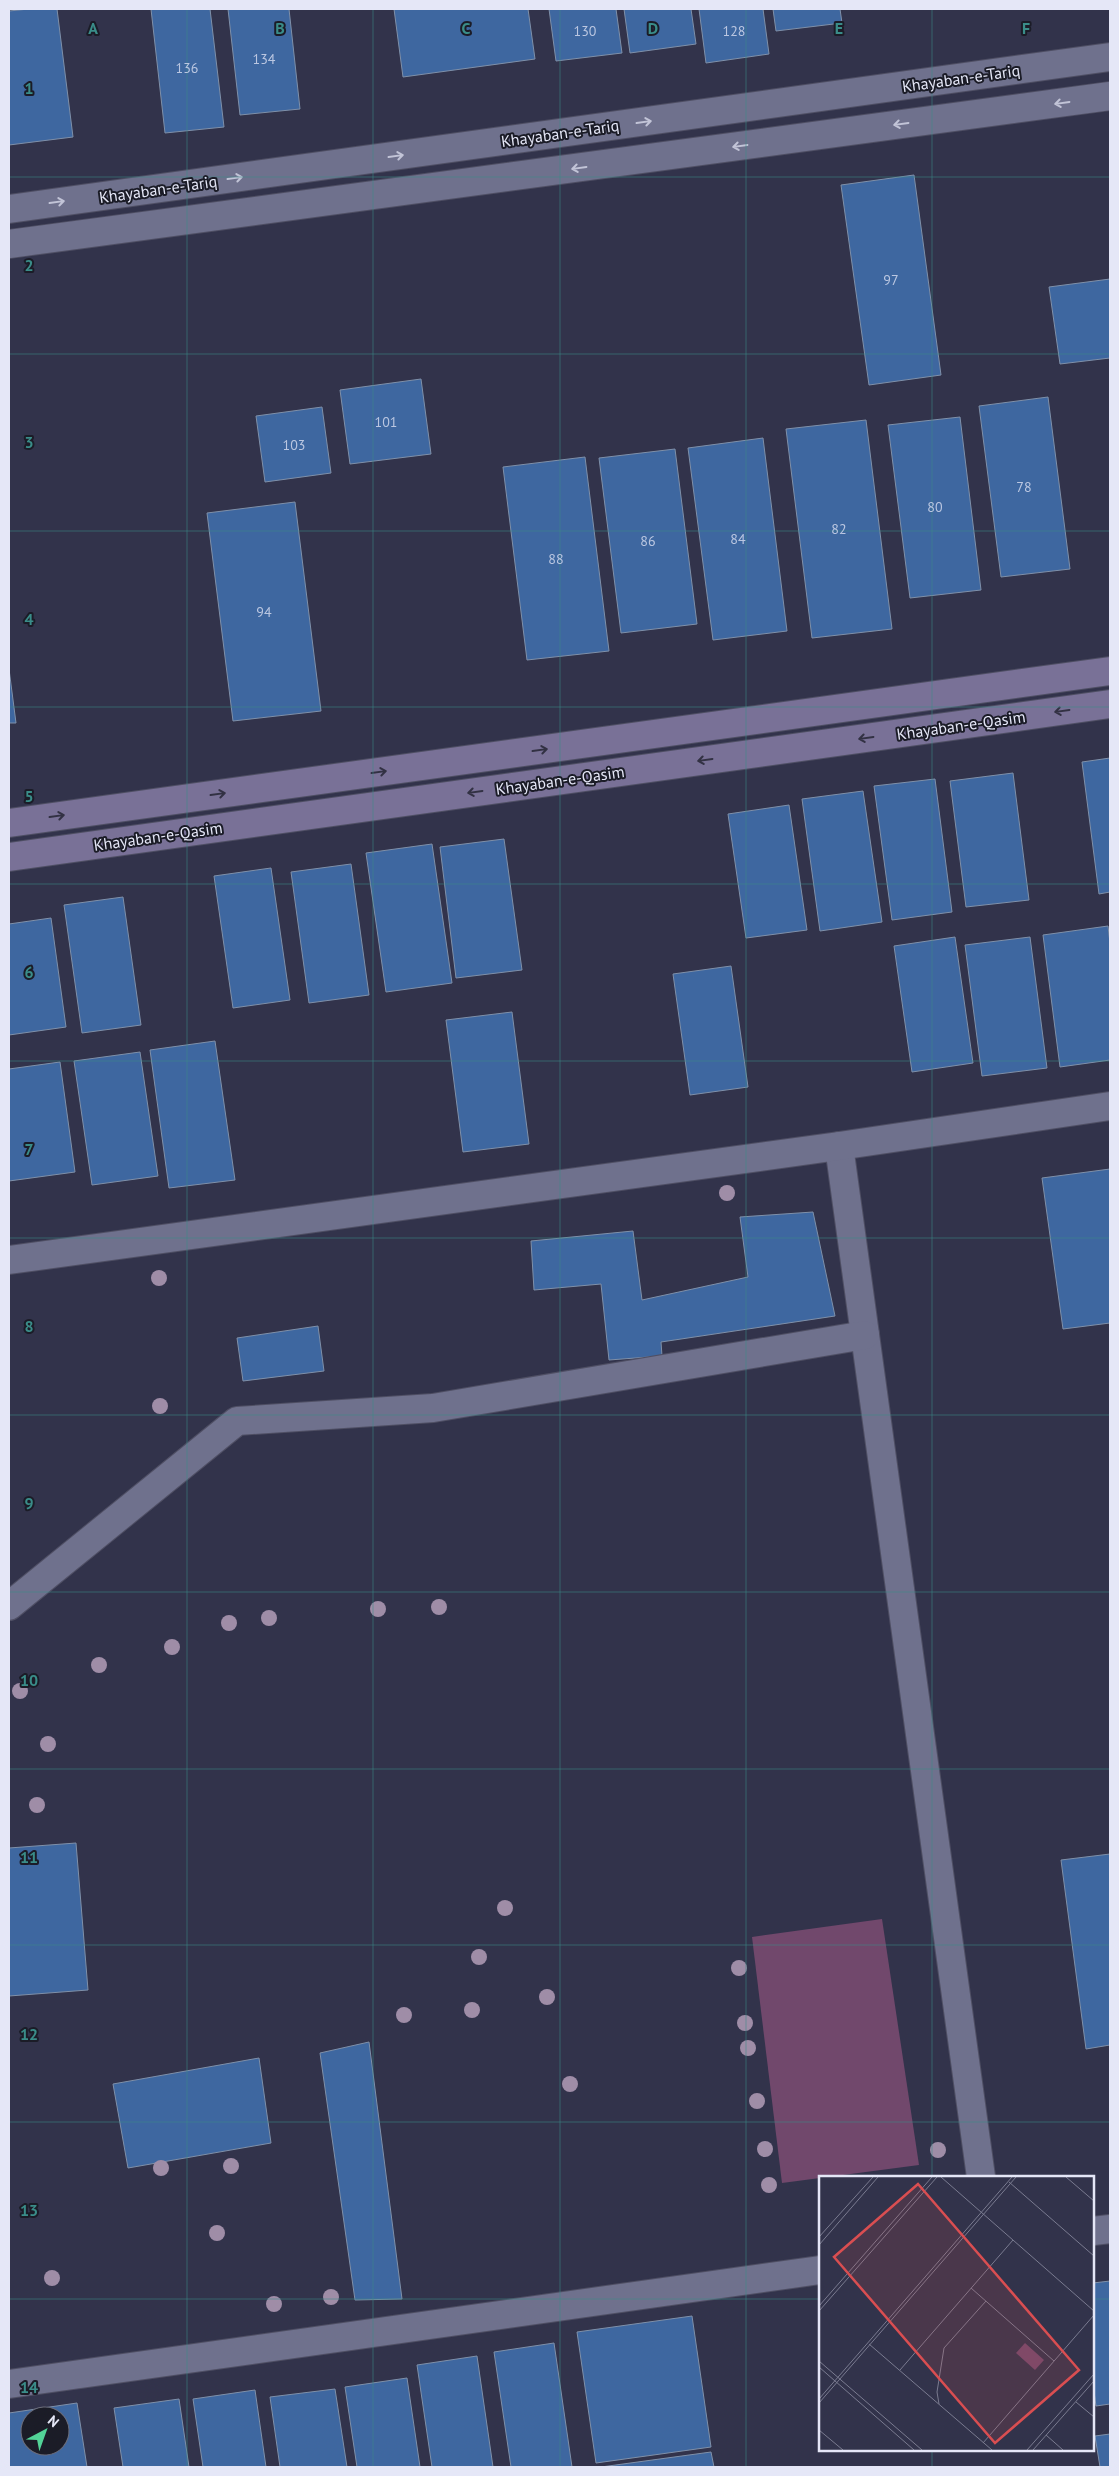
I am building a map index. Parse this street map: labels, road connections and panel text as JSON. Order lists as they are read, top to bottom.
{
  "streets": {
    "street": ["Khayaban-e-Tariq", "Khayaban-e-Qasim"]
  },
  "house_numbers": [
    "130",
    "128",
    "134",
    "136",
    "97",
    "101",
    "103",
    "78",
    "80",
    "82",
    "84",
    "86",
    "88",
    "94"
  ],
  "north": "top right",
  "grid": {
    "columns": [
      "A",
      "B",
      "C",
      "D",
      "E",
      "F"
    ],
    "rows": [
      "1",
      "2",
      "3",
      "4",
      "5",
      "6",
      "7",
      "8",
      "9",
      "10",
      "11",
      "12",
      "13",
      "14"
    ]
  }
}
